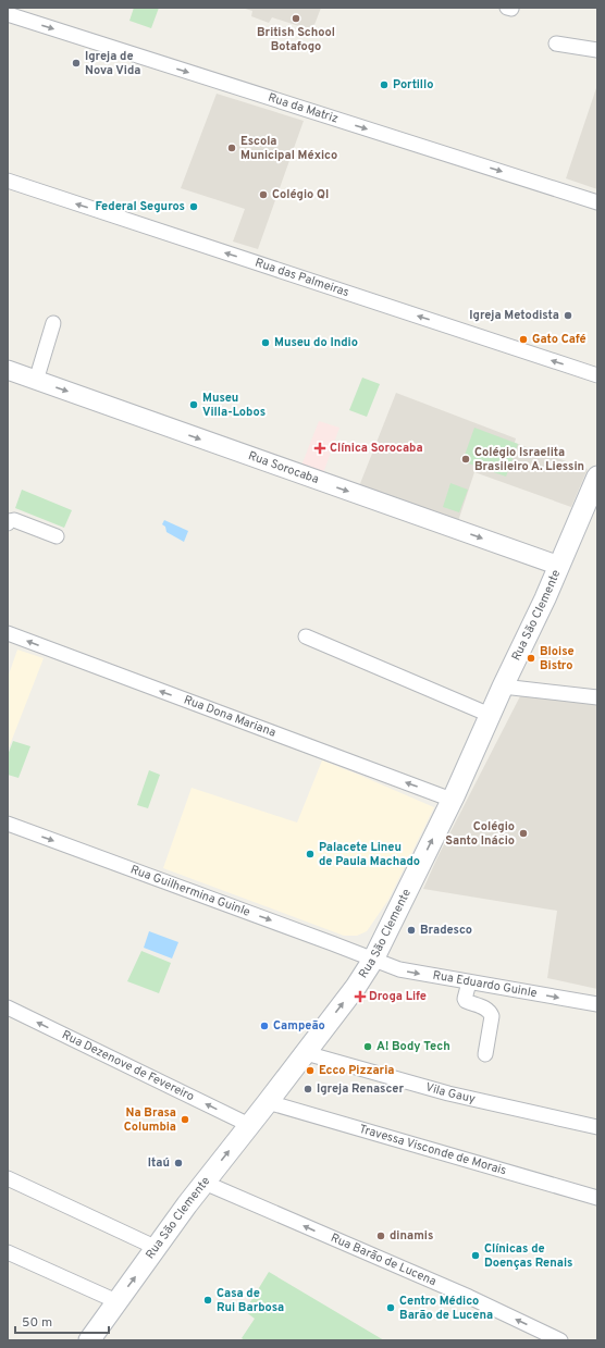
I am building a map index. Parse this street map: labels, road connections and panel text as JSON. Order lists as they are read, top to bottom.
{
  "streets": {
    "main road": ["Rua São Clemente"],
    "street": [
      "Rua da Matriz",
      "Rua das Palmeiras",
      "Rua Sorocaba",
      "Rua Dona Mariana",
      "Rua Guilhermina Guinle",
      "Rua Eduardo Guinle",
      "Rua Dezenove de Fevereiro",
      "Vila Gauy",
      "Travessa Visconde de Morais",
      "Rua Barão de Lucena"
    ]
  },
  "crossings": [
    ["Rua Sorocaba", "Rua São Clemente"],
    ["Rua São Clemente", "Rua Dona Mariana"],
    ["Rua São Clemente", "Rua Guilhermina Guinle"],
    ["Rua São Clemente", "Rua Eduardo Guinle"],
    ["Rua São Clemente", "Rua Dezenove de Fevereiro"],
    ["Rua São Clemente", "Vila Gauy"],
    ["Rua São Clemente", "Travessa Visconde de Morais"],
    ["Rua São Clemente", "Rua Barão de Lucena"],
    ["Rua Guilhermina Guinle", "Rua Eduardo Guinle"]
  ],
  "one_way": [
    "Rua da Matriz",
    "Rua das Palmeiras",
    "Rua São Clemente",
    "Rua Guilhermina Guinle",
    "Rua Eduardo Guinle",
    "Rua Dezenove de Fevereiro",
    "Rua Barão de Lucena"
  ],
  "places": {
    "other": [
      "British School Botafogo",
      "Igreja de Nova Vida",
      "Portillo",
      "Escola Municipal México",
      "Colégio QI",
      "Federal Seguros",
      "Igreja Metodista",
      "Gato Café",
      "Museu do Indio",
      "Museu Villa-Lobos",
      "Colégio Israelita Brasileiro A. Liessin",
      "Bloise Bistro",
      "Colégio Santo Inácio",
      "Palacete Lineu de Paula Machado",
      "Bradesco",
      "Campeão",
      "A! Body Tech",
      "Ecco Pizzaria",
      "Igreja Renascer",
      "Na Brasa Columbia",
      "Itaú",
      "dinamis",
      "Clínicas de Doenças Renais",
      "Casa de Rui Barbosa",
      "Centro Médico Barão de Lucena"
    ],
    "health": ["Clínica Sorocaba", "Droga Life"]
  },
  "scale_bar": "50 m"
}
